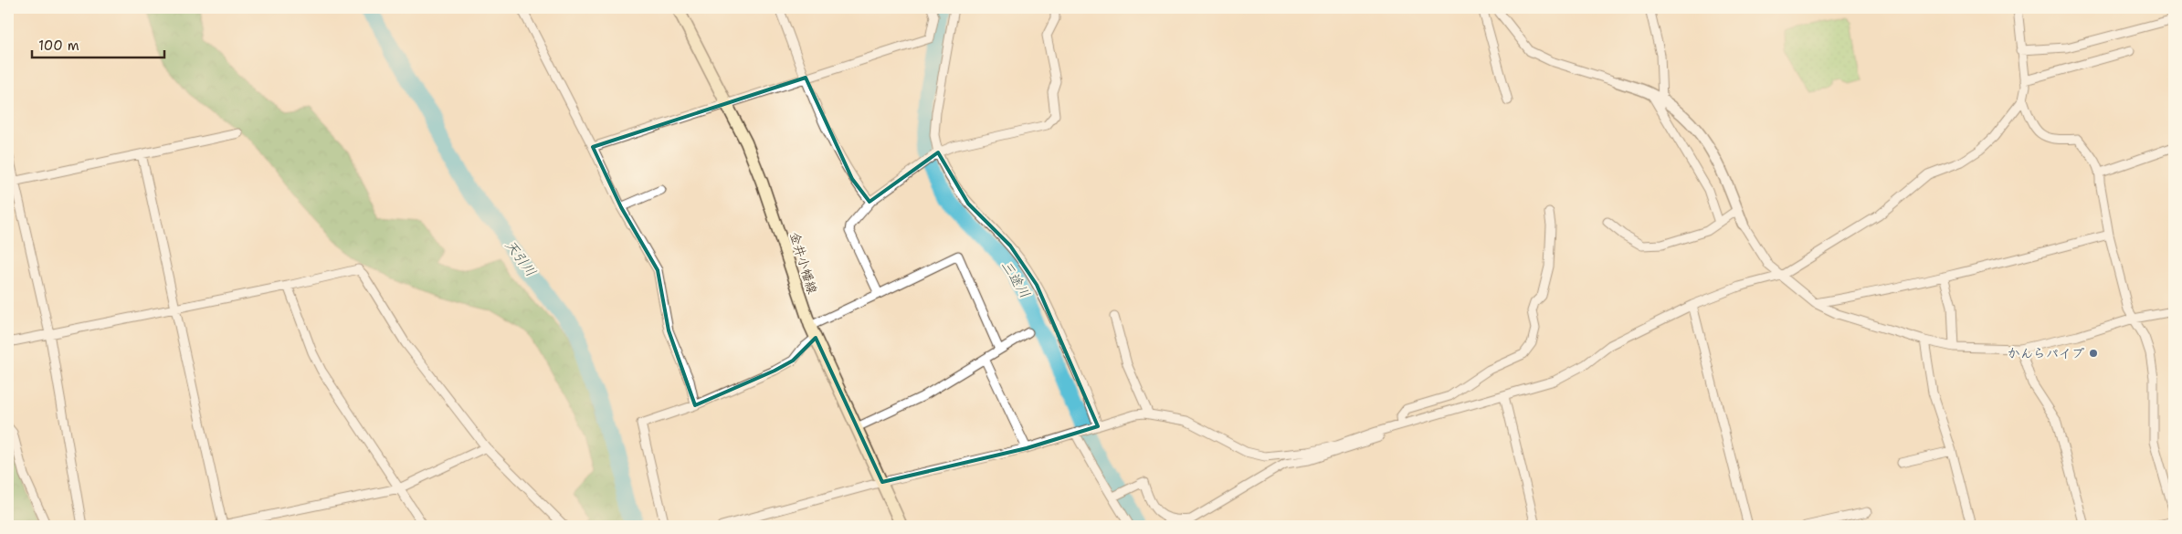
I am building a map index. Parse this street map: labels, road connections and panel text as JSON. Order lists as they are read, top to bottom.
{
  "streets": {
    "main road": ["金井小幡線"]
  },
  "water": ["天引川", "三途川"],
  "places": ["かんらパイプ"],
  "scale_bar": "100 m"
}
